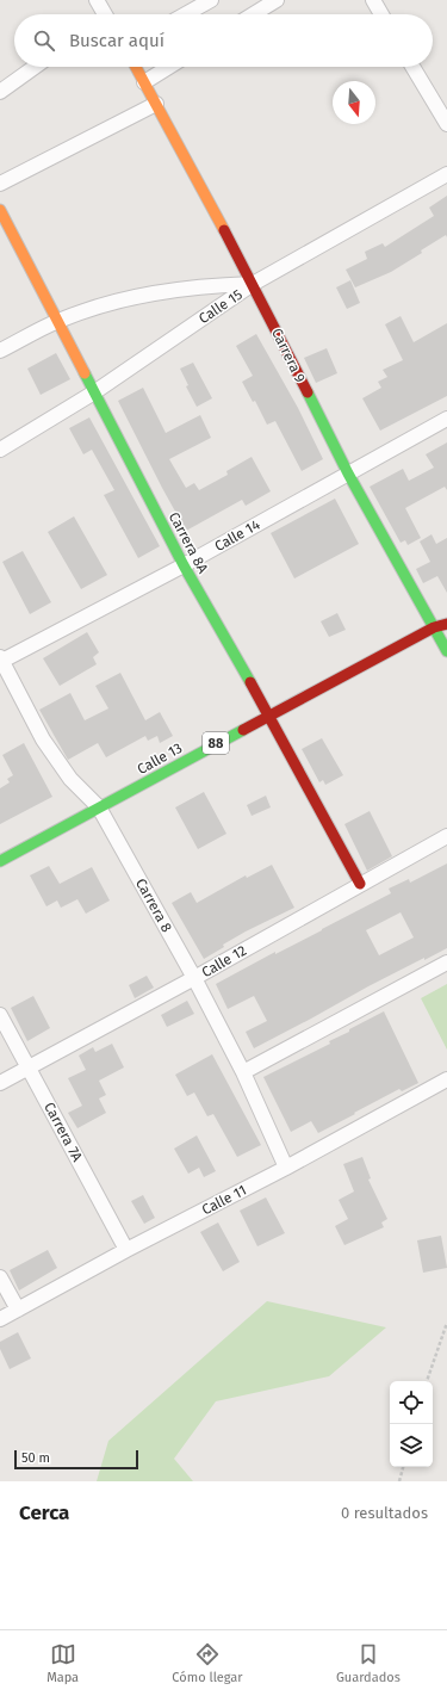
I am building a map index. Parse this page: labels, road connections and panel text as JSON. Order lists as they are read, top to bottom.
{
  "streets": {
    "main road": [
      "Carrera 9",
      "Carrera 8A",
      "88",
      "Calle 13"
    ],
    "street": [
      "Calle 15",
      "Calle 14",
      "Carrera 8",
      "Calle 12",
      "Carrera 7A",
      "Calle 11"
    ]
  },
  "crossings": [
    ["Calle 15", "Carrera 9"],
    ["Calle 15", "Carrera 8A"],
    ["Carrera 9", "Calle 14"],
    ["Carrera 9", "Calle 13"],
    ["Calle 14", "Carrera 8A"],
    ["Calle 14", "Carrera 8"],
    ["Carrera 8A", "Calle 13"],
    ["Carrera 8A", "Calle 12"],
    ["Calle 13", "Carrera 8"],
    ["Carrera 8", "Calle 12"],
    ["Carrera 8", "Calle 11"],
    ["Calle 12", "Carrera 7A"],
    ["Carrera 7A", "Calle 11"]
  ],
  "scale_bar": "50 m",
  "north": "bottom",
  "page": {
    "search": "Buscar aquí",
    "scale": "50 m",
    "heading": ["Cerca", "0 resultados"],
    "nav": ["Mapa", "Cómo llegar", "Guardados"]
  }
}
